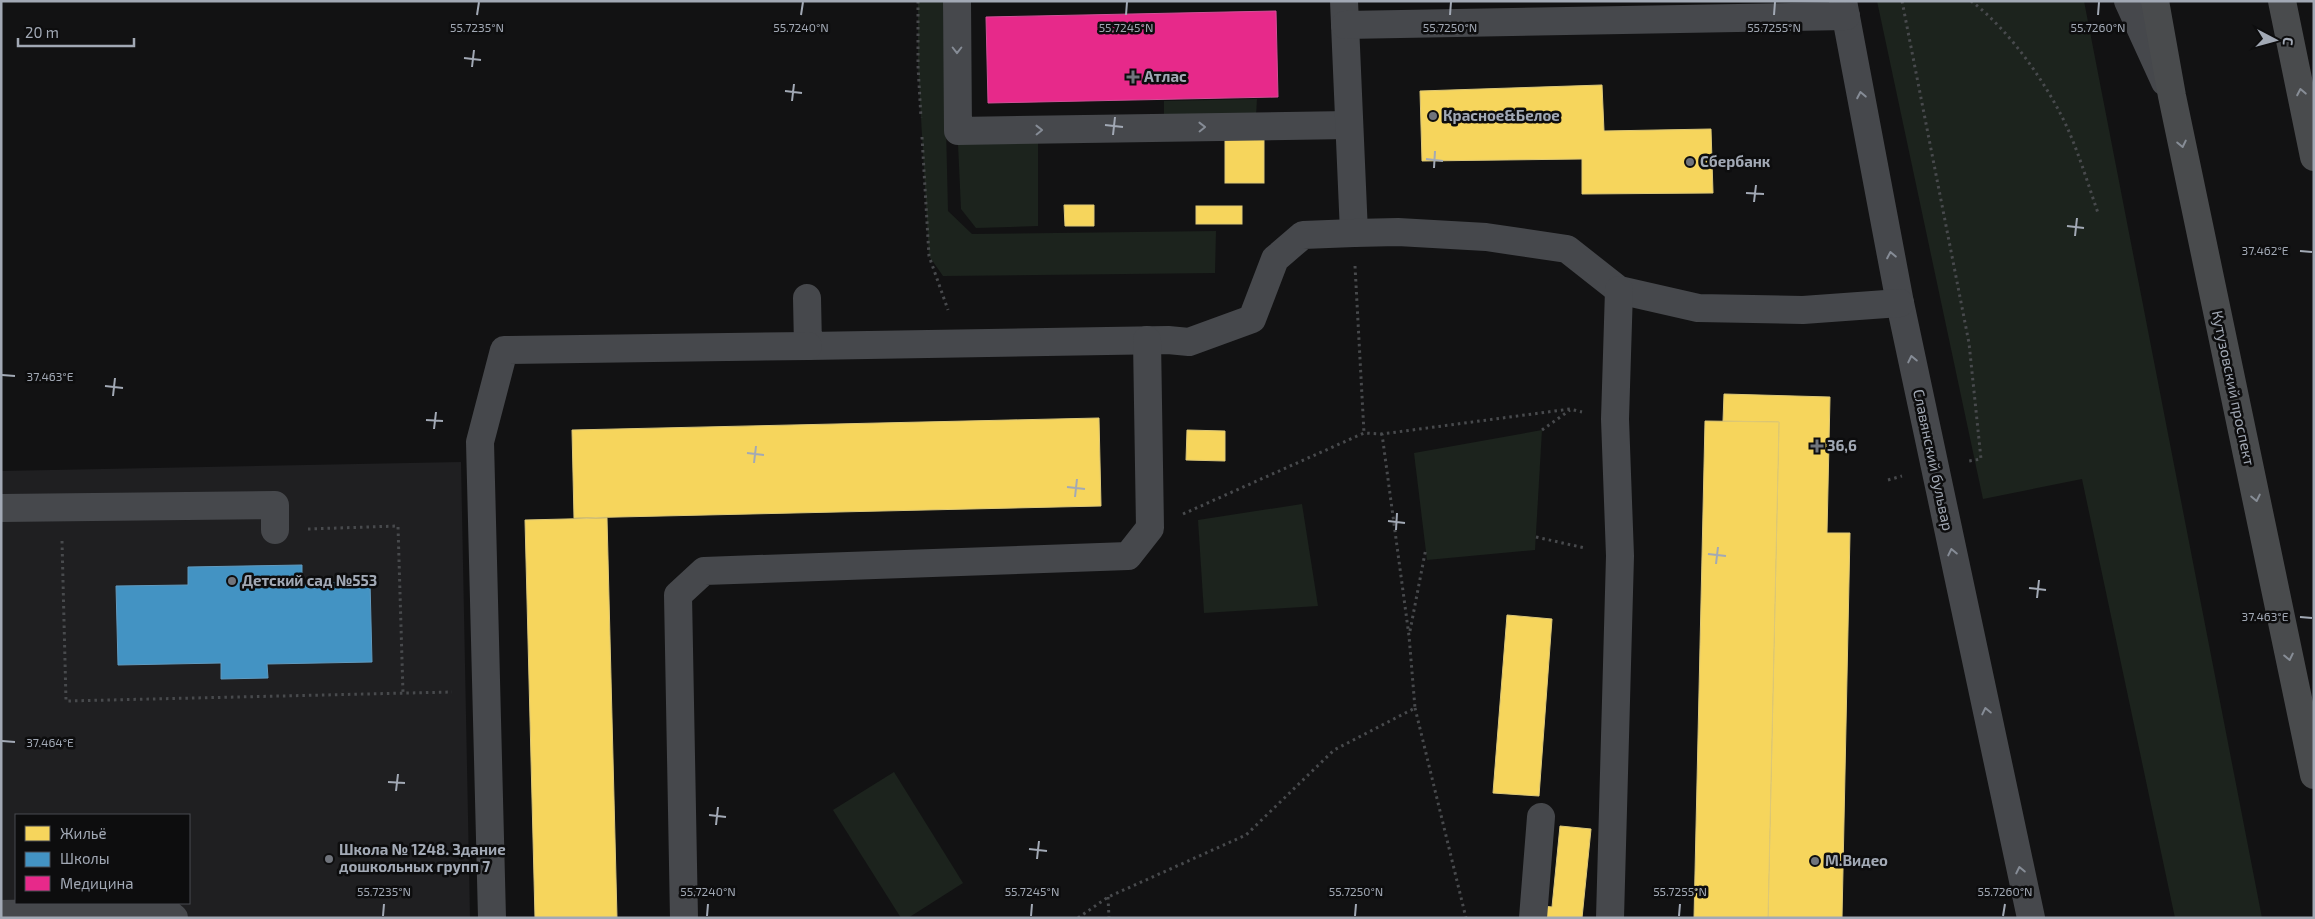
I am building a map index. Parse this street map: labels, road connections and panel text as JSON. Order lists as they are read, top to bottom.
{
  "streets": {
    "main road": ["Кутузовский проспект"],
    "street": ["Славянский бульвар"]
  },
  "one_way": ["Кутузовский проспект", "Славянский бульвар"],
  "places": {
    "health": ["Атлас", "36,6"],
    "other": [
      "Красное&Белое",
      "Сбербанк",
      "Детский сад №553",
      "Школа № 1248. Здание дошкольных групп 7",
      "М.Видео"
    ]
  },
  "legend": ["Жильё", "Школы", "Медицина"],
  "scale_bar": "20 m",
  "north": "right",
  "coordinates": [
    "55.7235°N",
    "55.7240°N",
    "55.7245°N",
    "55.7250°N",
    "55.7255°N",
    "55.7260°N",
    "37.462°E",
    "37.463°E",
    "37.464°E"
  ]
}
